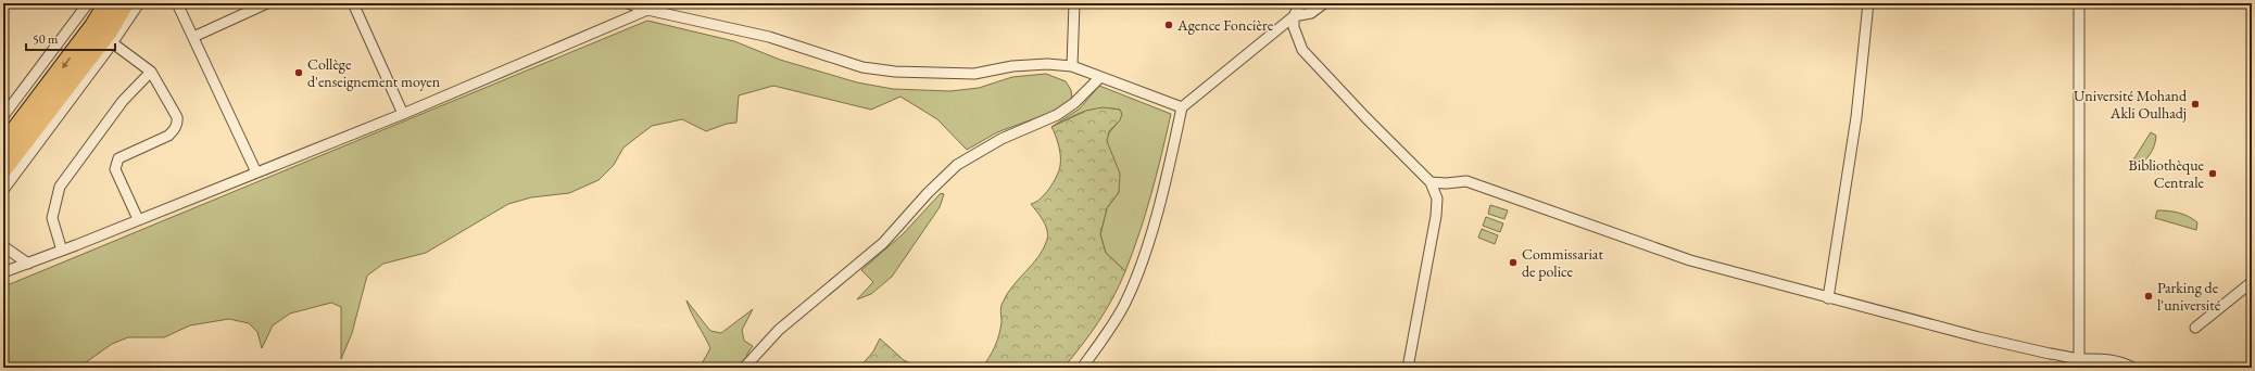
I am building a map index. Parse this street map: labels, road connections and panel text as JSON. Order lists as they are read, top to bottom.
{
  "places": [
    "Agence Foncière",
    "Collège d'enseignement moyen",
    "Université Mohand Akli Oulhadj",
    "Bibliothèque Centrale",
    "Commissariat de police",
    "Parking de l'université"
  ],
  "scale_bar": "50 m"
}
